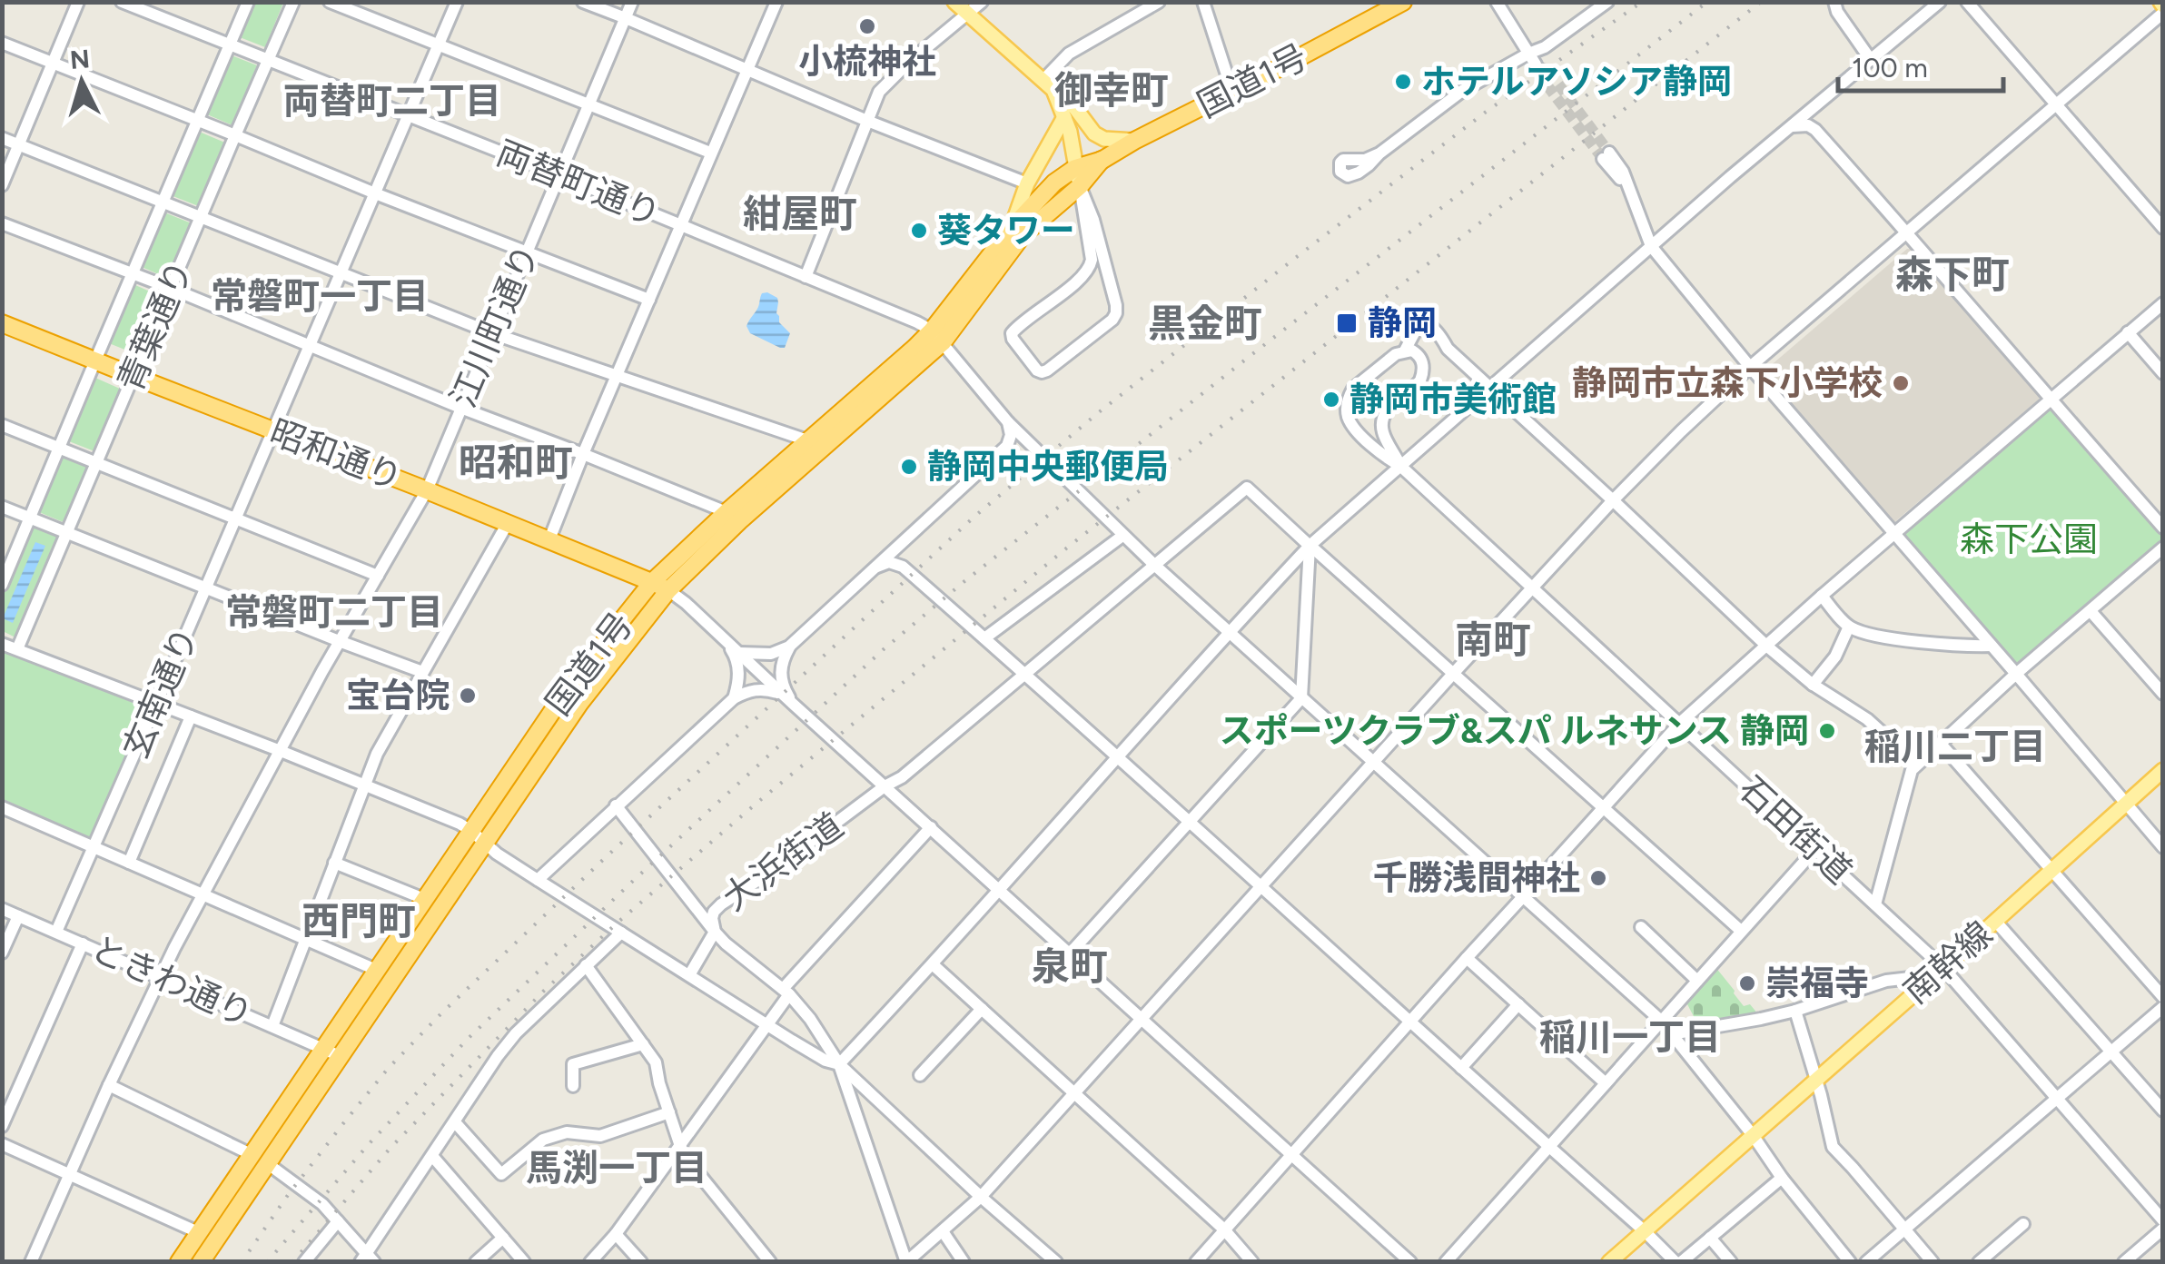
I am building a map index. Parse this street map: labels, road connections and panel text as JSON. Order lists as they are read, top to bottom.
{
  "streets": {
    "highway": ["国道1号", "昭和通り"],
    "main road": ["南幹線"],
    "street": [
      "両替町通り",
      "青葉通り",
      "江川町通り",
      "玄南通り",
      "石田街道",
      "大浜街道",
      "ときわ通り"
    ]
  },
  "crossings": [
    ["国道1号", "両替町通り"],
    ["国道1号", "昭和通り"],
    ["国道1号", "ときわ通り"],
    ["両替町通り", "青葉通り"],
    ["両替町通り", "江川町通り"],
    ["両替町通り", "玄南通り"],
    ["青葉通り", "昭和通り"],
    ["江川町通り", "昭和通り"],
    ["江川町通り", "ときわ通り"],
    ["昭和通り", "玄南通り"],
    ["玄南通り", "ときわ通り"],
    ["石田街道", "南幹線"]
  ],
  "districts": [
    "御幸町",
    "両替町二丁目",
    "紺屋町",
    "森下町",
    "常磐町一丁目",
    "黒金町",
    "昭和町",
    "常磐町二丁目",
    "南町",
    "稲川二丁目",
    "西門町",
    "泉町",
    "稲川一丁目",
    "馬渕一丁目"
  ],
  "parks": ["森下公園"],
  "places": {
    "other": [
      "小梳神社",
      "ホテルアソシア静岡",
      "葵タワー",
      "静岡市立森下小学校",
      "静岡市美術館",
      "静岡中央郵便局",
      "宝台院",
      "スポーツクラブ&スパ ルネサンス 静岡",
      "千勝浅間神社",
      "崇福寺"
    ],
    "transit": ["静岡"]
  },
  "scale_bar": "100 m",
  "north": "top"
}
